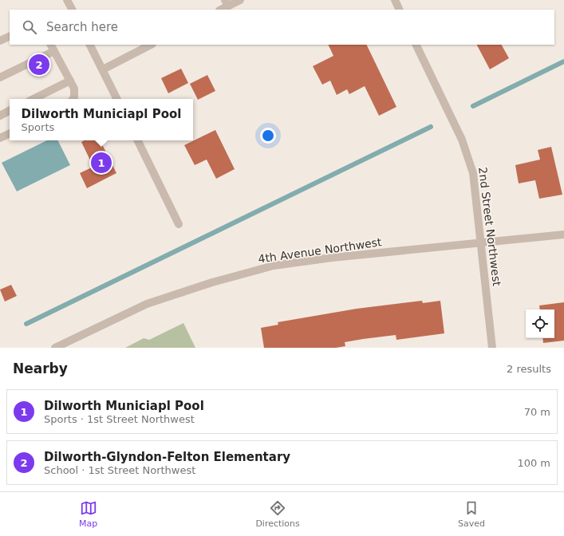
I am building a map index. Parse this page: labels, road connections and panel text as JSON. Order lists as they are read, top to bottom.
{
  "streets": {
    "street": ["2nd Street Northwest", "4th Avenue Northwest"]
  },
  "crossings": [
    ["2nd Street Northwest", "4th Avenue Northwest"]
  ],
  "page": {
    "search": "Search here",
    "pins": ["2", "1"],
    "popup": ["Dilworth Municiapl Pool", "Sports"],
    "heading": ["Nearby", "2 results"],
    "list": [
      {
        "mark": "1",
        "name": "Dilworth Municiapl Pool",
        "note": "Sports · 1st Street Northwest",
        "value": "70 m"
      },
      {
        "mark": "2",
        "name": "Dilworth-Glyndon-Felton Elementary",
        "note": "School · 1st Street Northwest",
        "value": "100 m"
      }
    ],
    "nav": ["Map", "Directions", "Saved"]
  }
}
